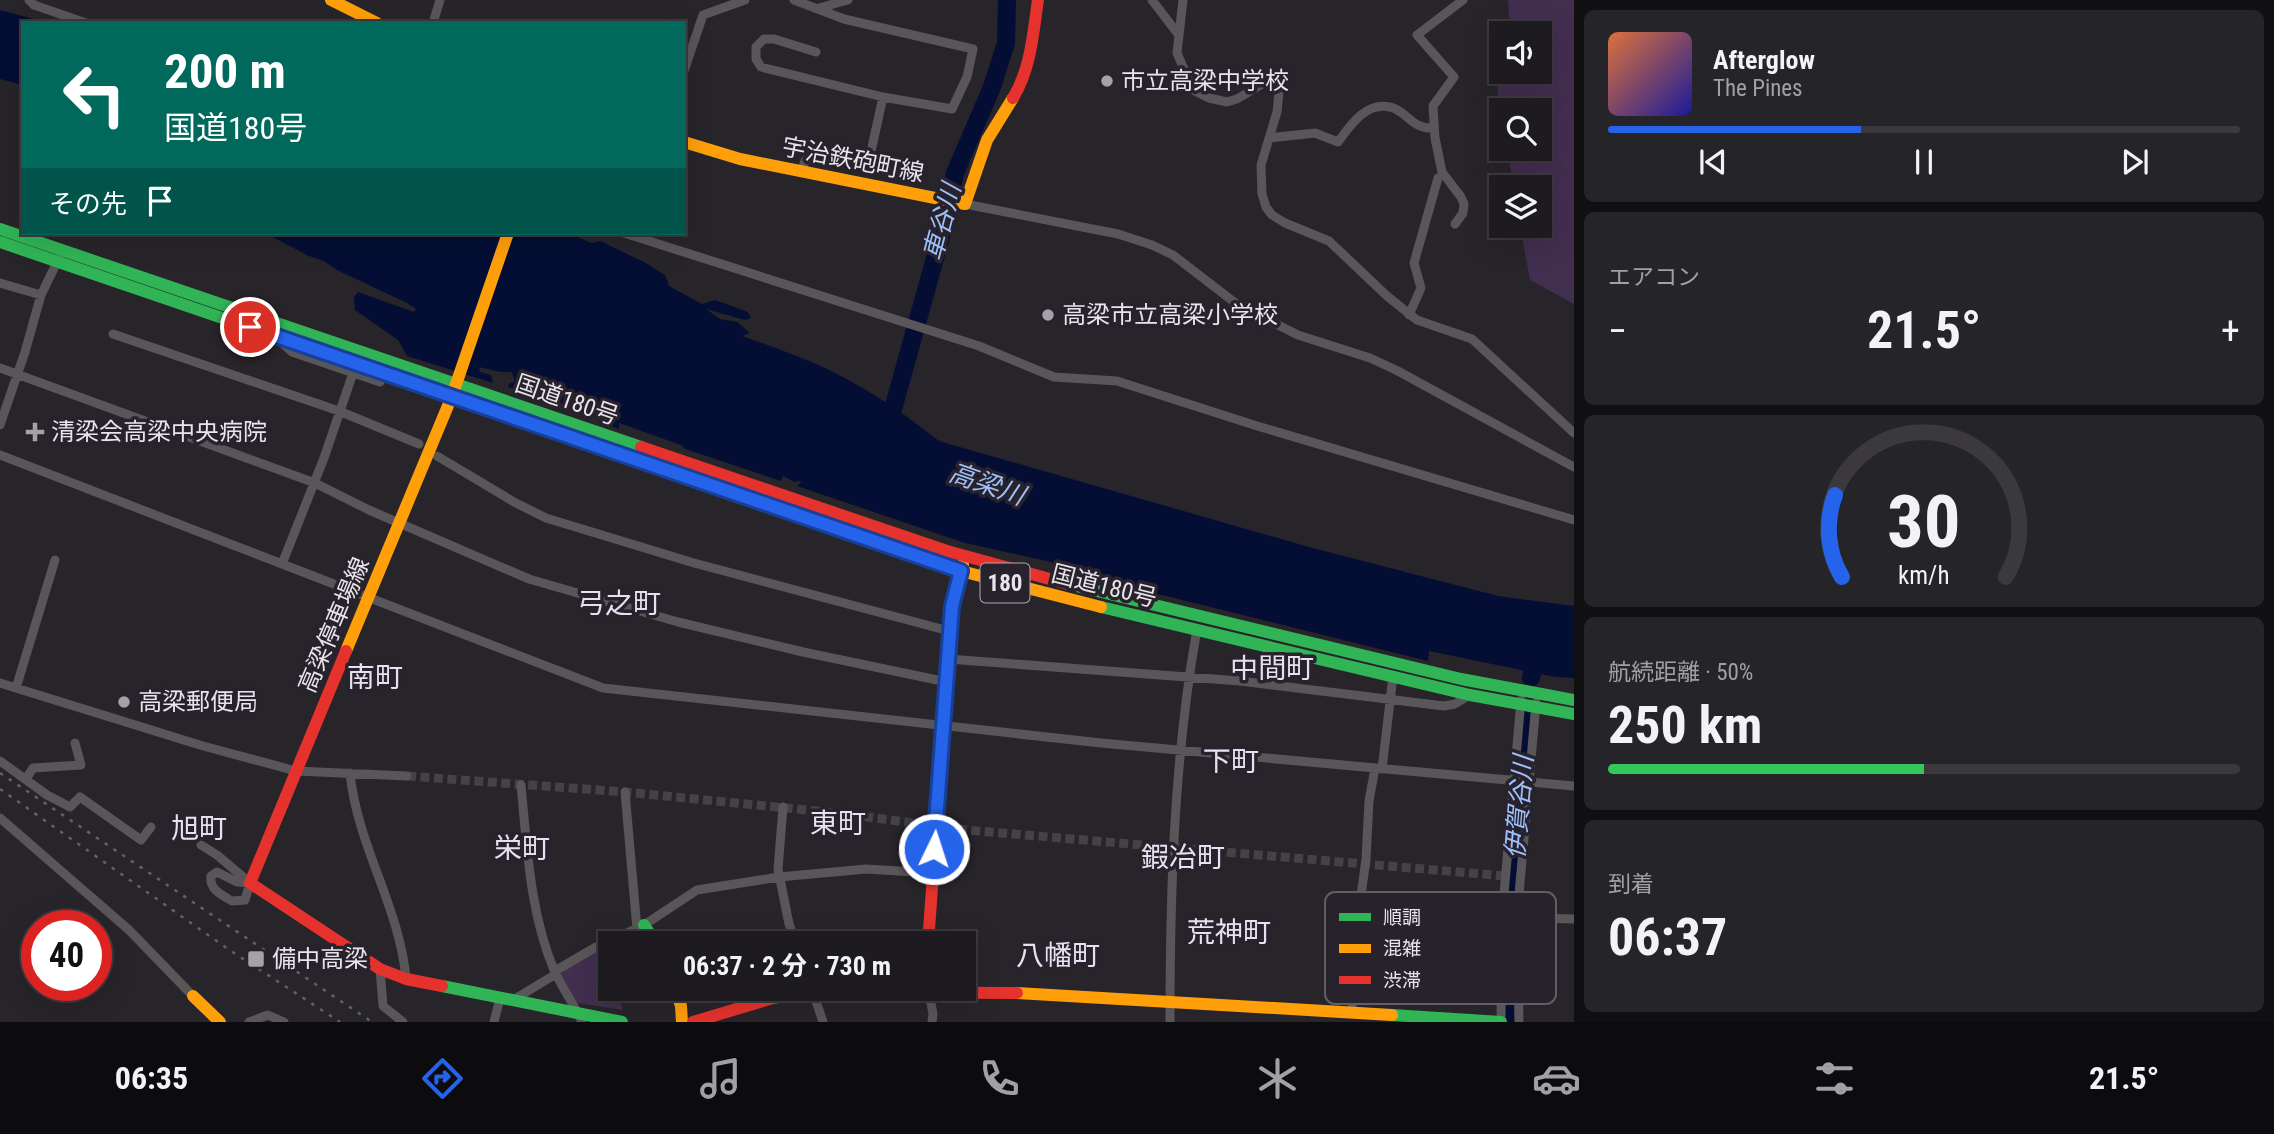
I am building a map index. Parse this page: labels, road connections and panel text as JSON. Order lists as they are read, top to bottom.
{
  "streets": {
    "main road": [
      "宇治鉄砲町線",
      "国道180号",
      "180",
      "高梁停車場線"
    ]
  },
  "crossings": [
    ["国道180号", "高梁停車場線"]
  ],
  "districts": [
    "弓之町",
    "中間町",
    "南町",
    "下町",
    "東町",
    "旭町",
    "栄町",
    "鍜冶町",
    "荒神町",
    "八幡町"
  ],
  "water": ["車谷川", "高梁川", "伊賀谷川"],
  "places": {
    "other": ["市立高梁中学校", "高梁市立高梁小学校", "高梁郵便局"],
    "health": ["清梁会高梁中央病院"],
    "transit": ["備中高梁"]
  },
  "legend": ["順調", "混雑", "渋滞"],
  "page": {
    "turn": ["200 m", "国道180号"],
    "song": ["Afterglow", "The Pines"],
    "then": "その先",
    "tile": [
      "エアコン",
      ["航続距離 · 50%", "250 km"],
      ["到着", "06:37"]
    ],
    "heat": ["−", "21.5°", "+"],
    "limit": "40",
    "trip": "06:37 · 2 分 · 730 m",
    "tabs": ["06:35", "21.5°"],
    "gauge": ["30", "km/h"]
  }
}
